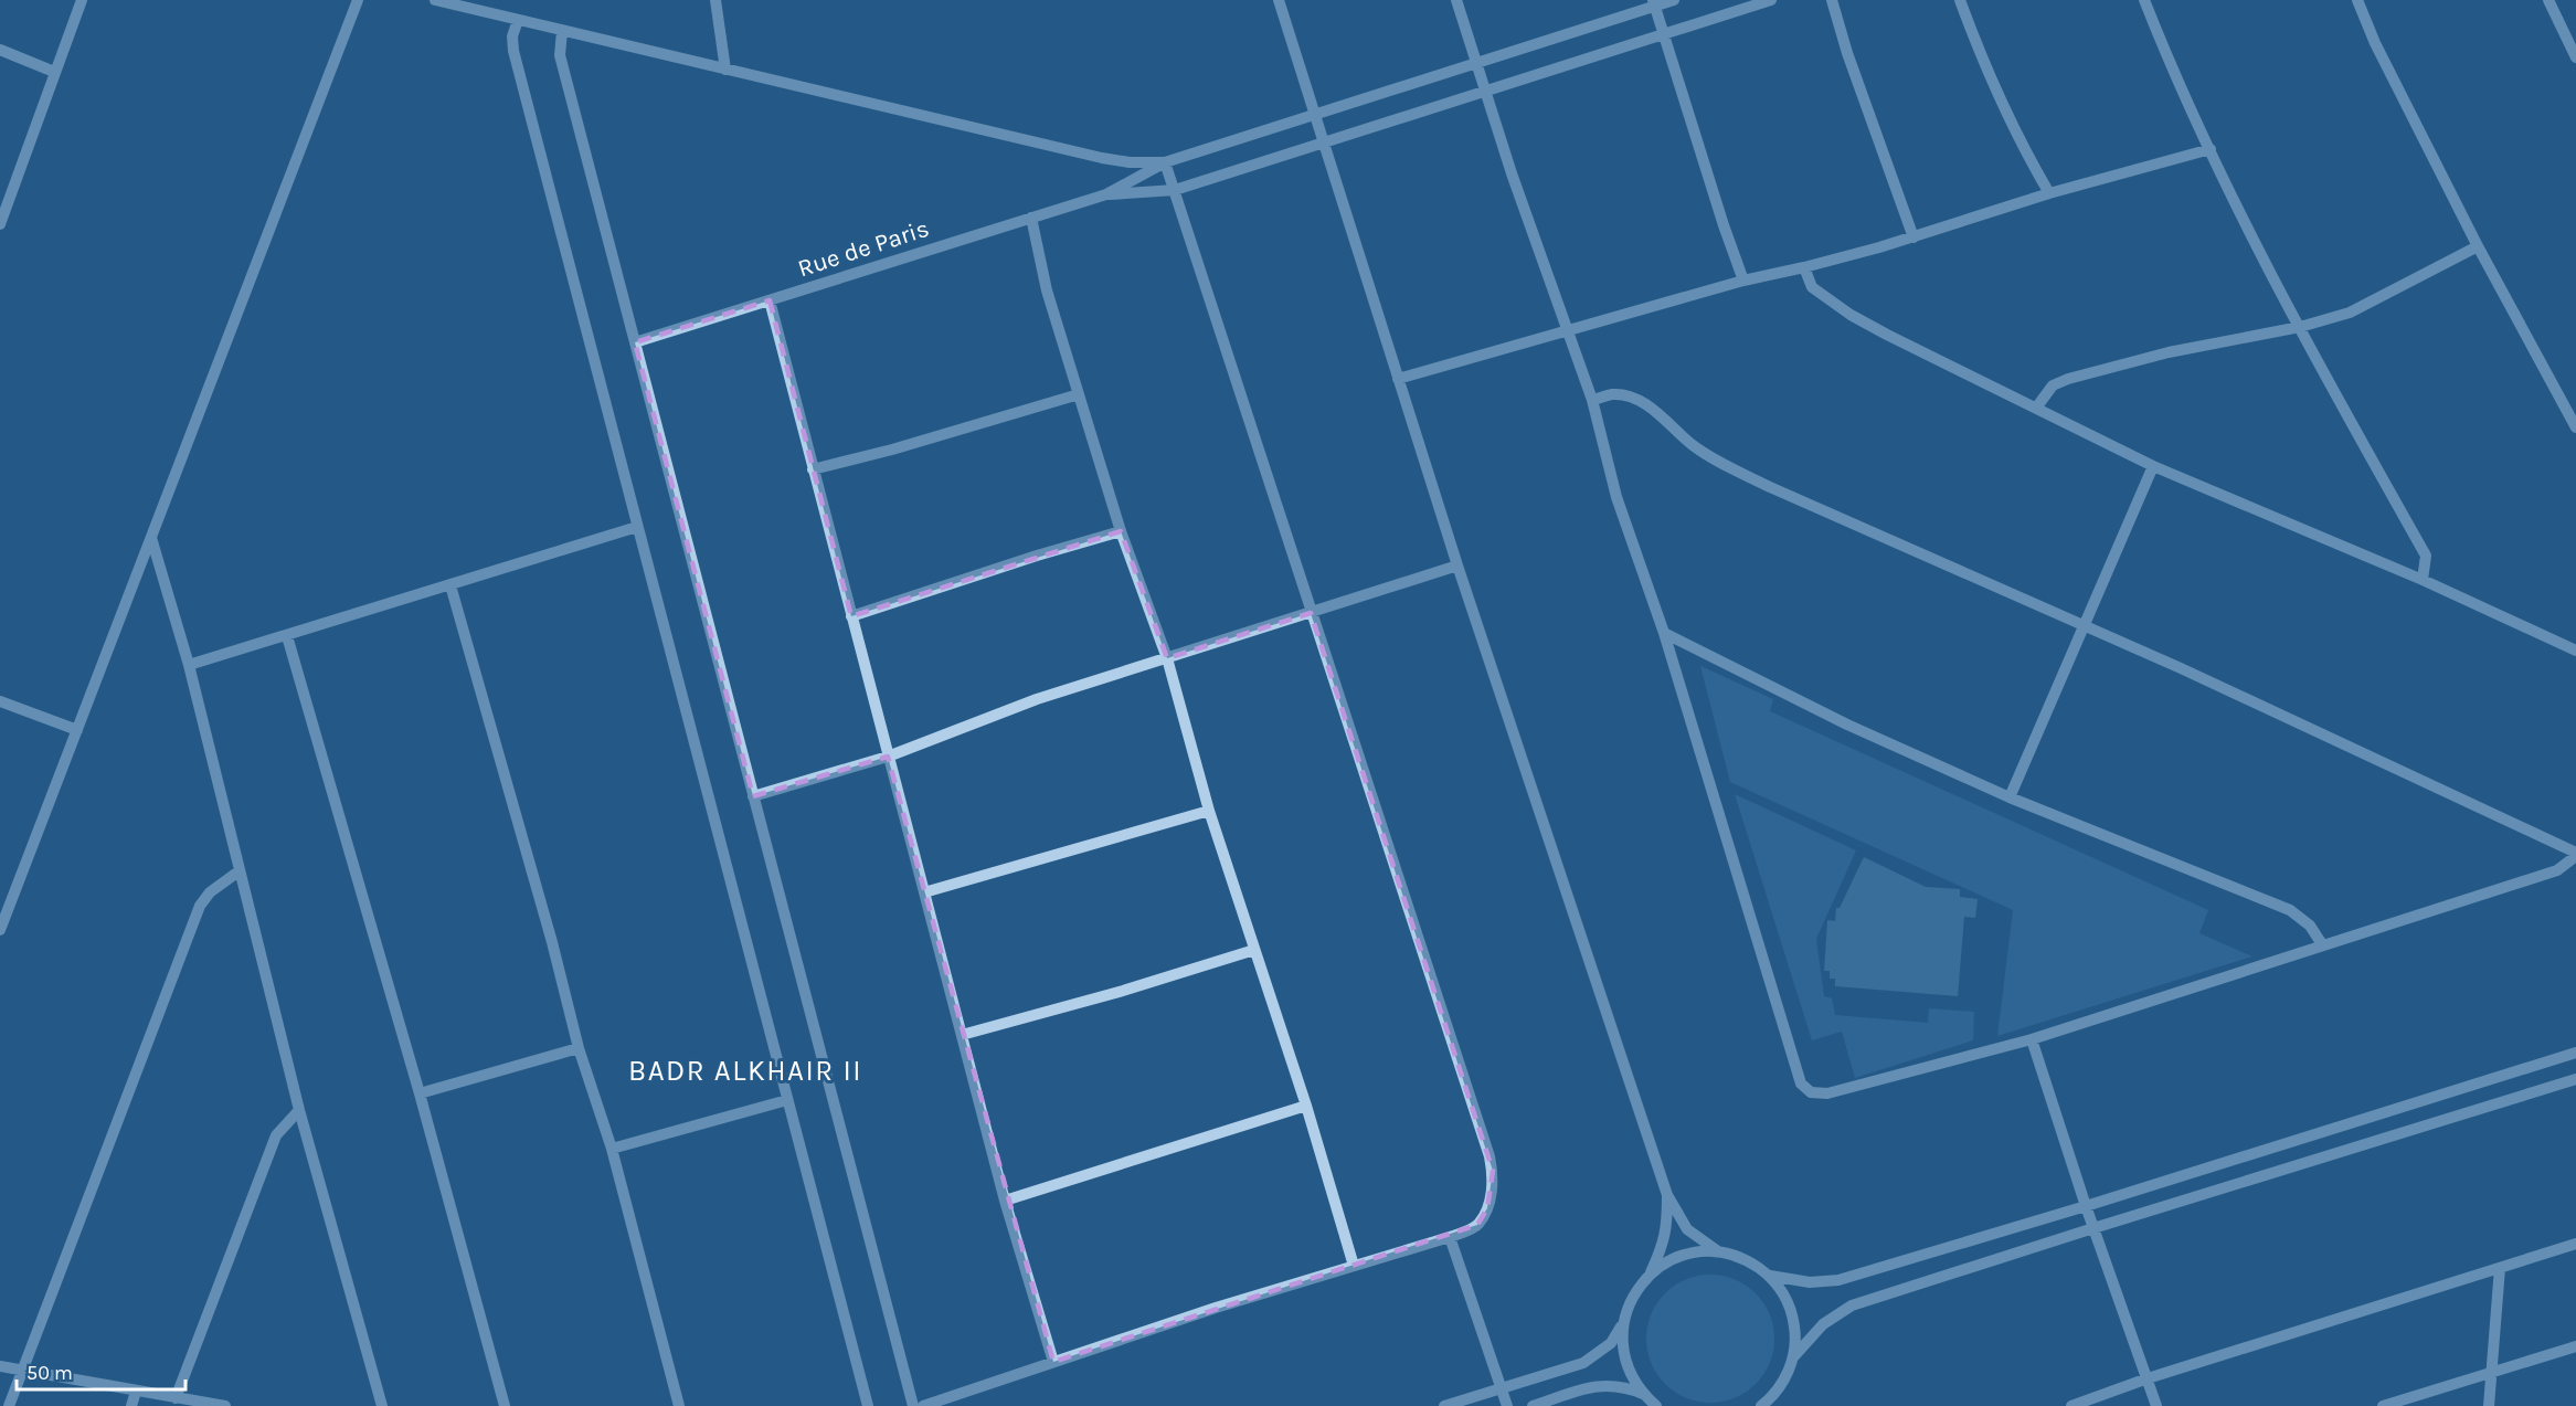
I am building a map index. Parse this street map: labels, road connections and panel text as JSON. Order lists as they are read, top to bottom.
{
  "streets": {
    "street": ["Rue de Paris"]
  },
  "districts": ["BADR ALKHAIR II"],
  "scale_bar": "50 m"
}
